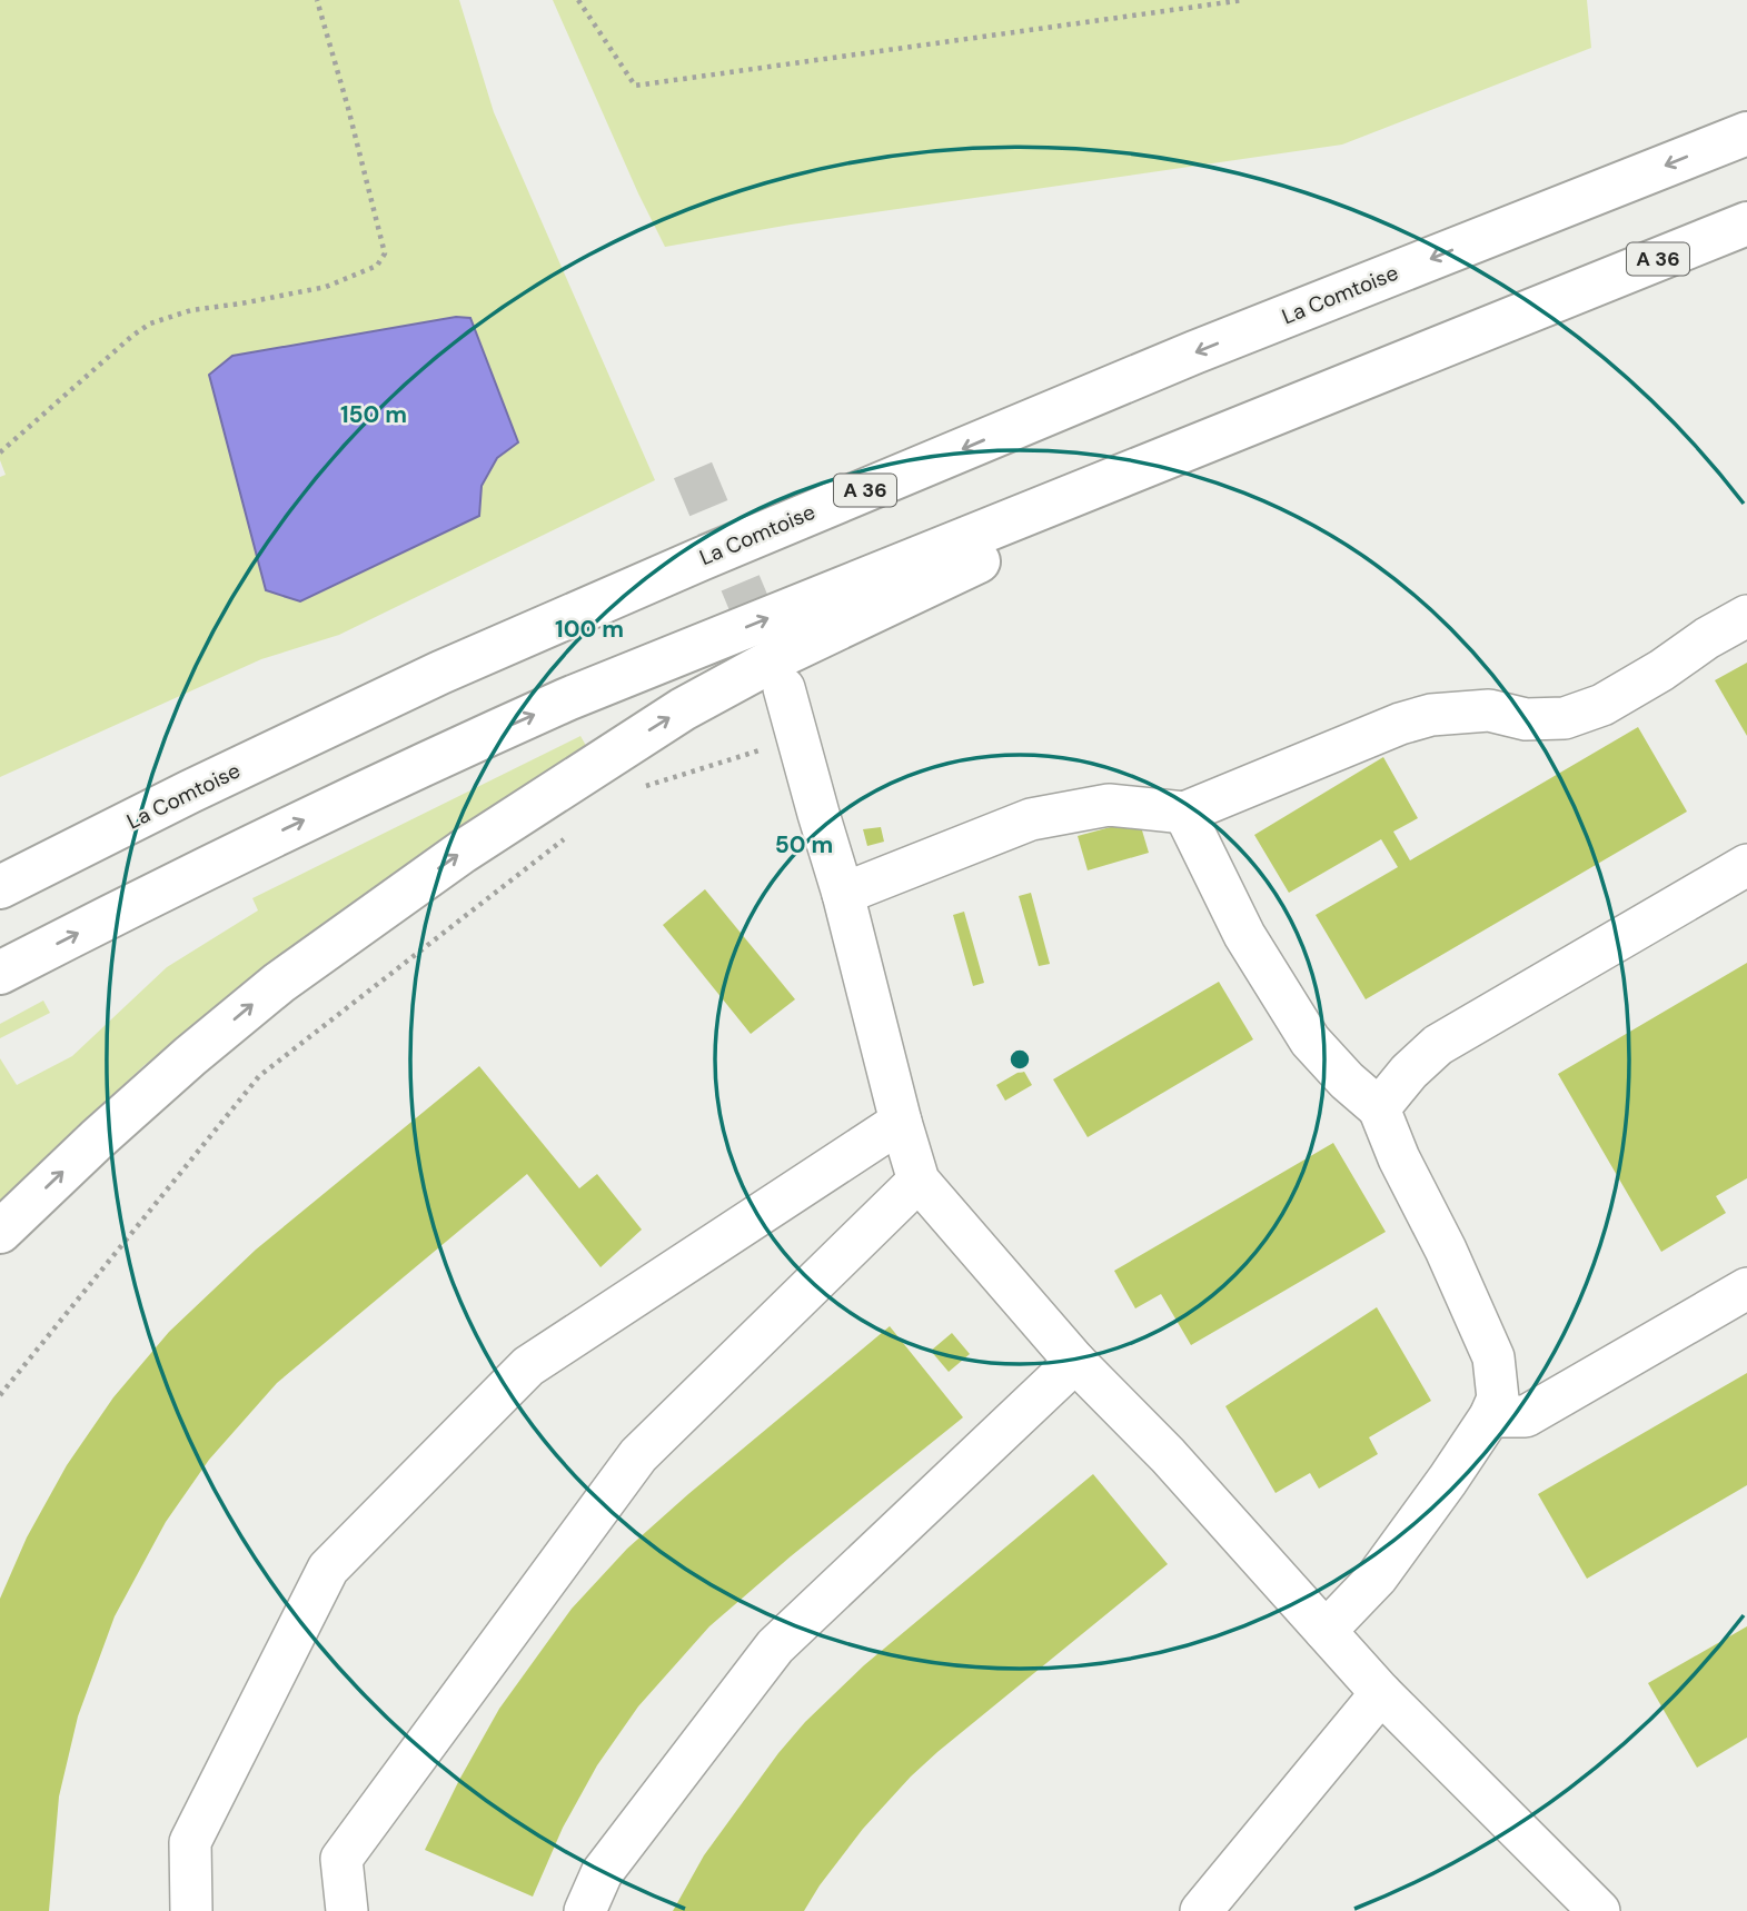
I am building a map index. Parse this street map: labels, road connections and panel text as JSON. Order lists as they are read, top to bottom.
{
  "streets": {
    "highway": ["A 36", "La Comtoise"]
  },
  "rings": ["150 m", "100 m", "50 m"]
}
